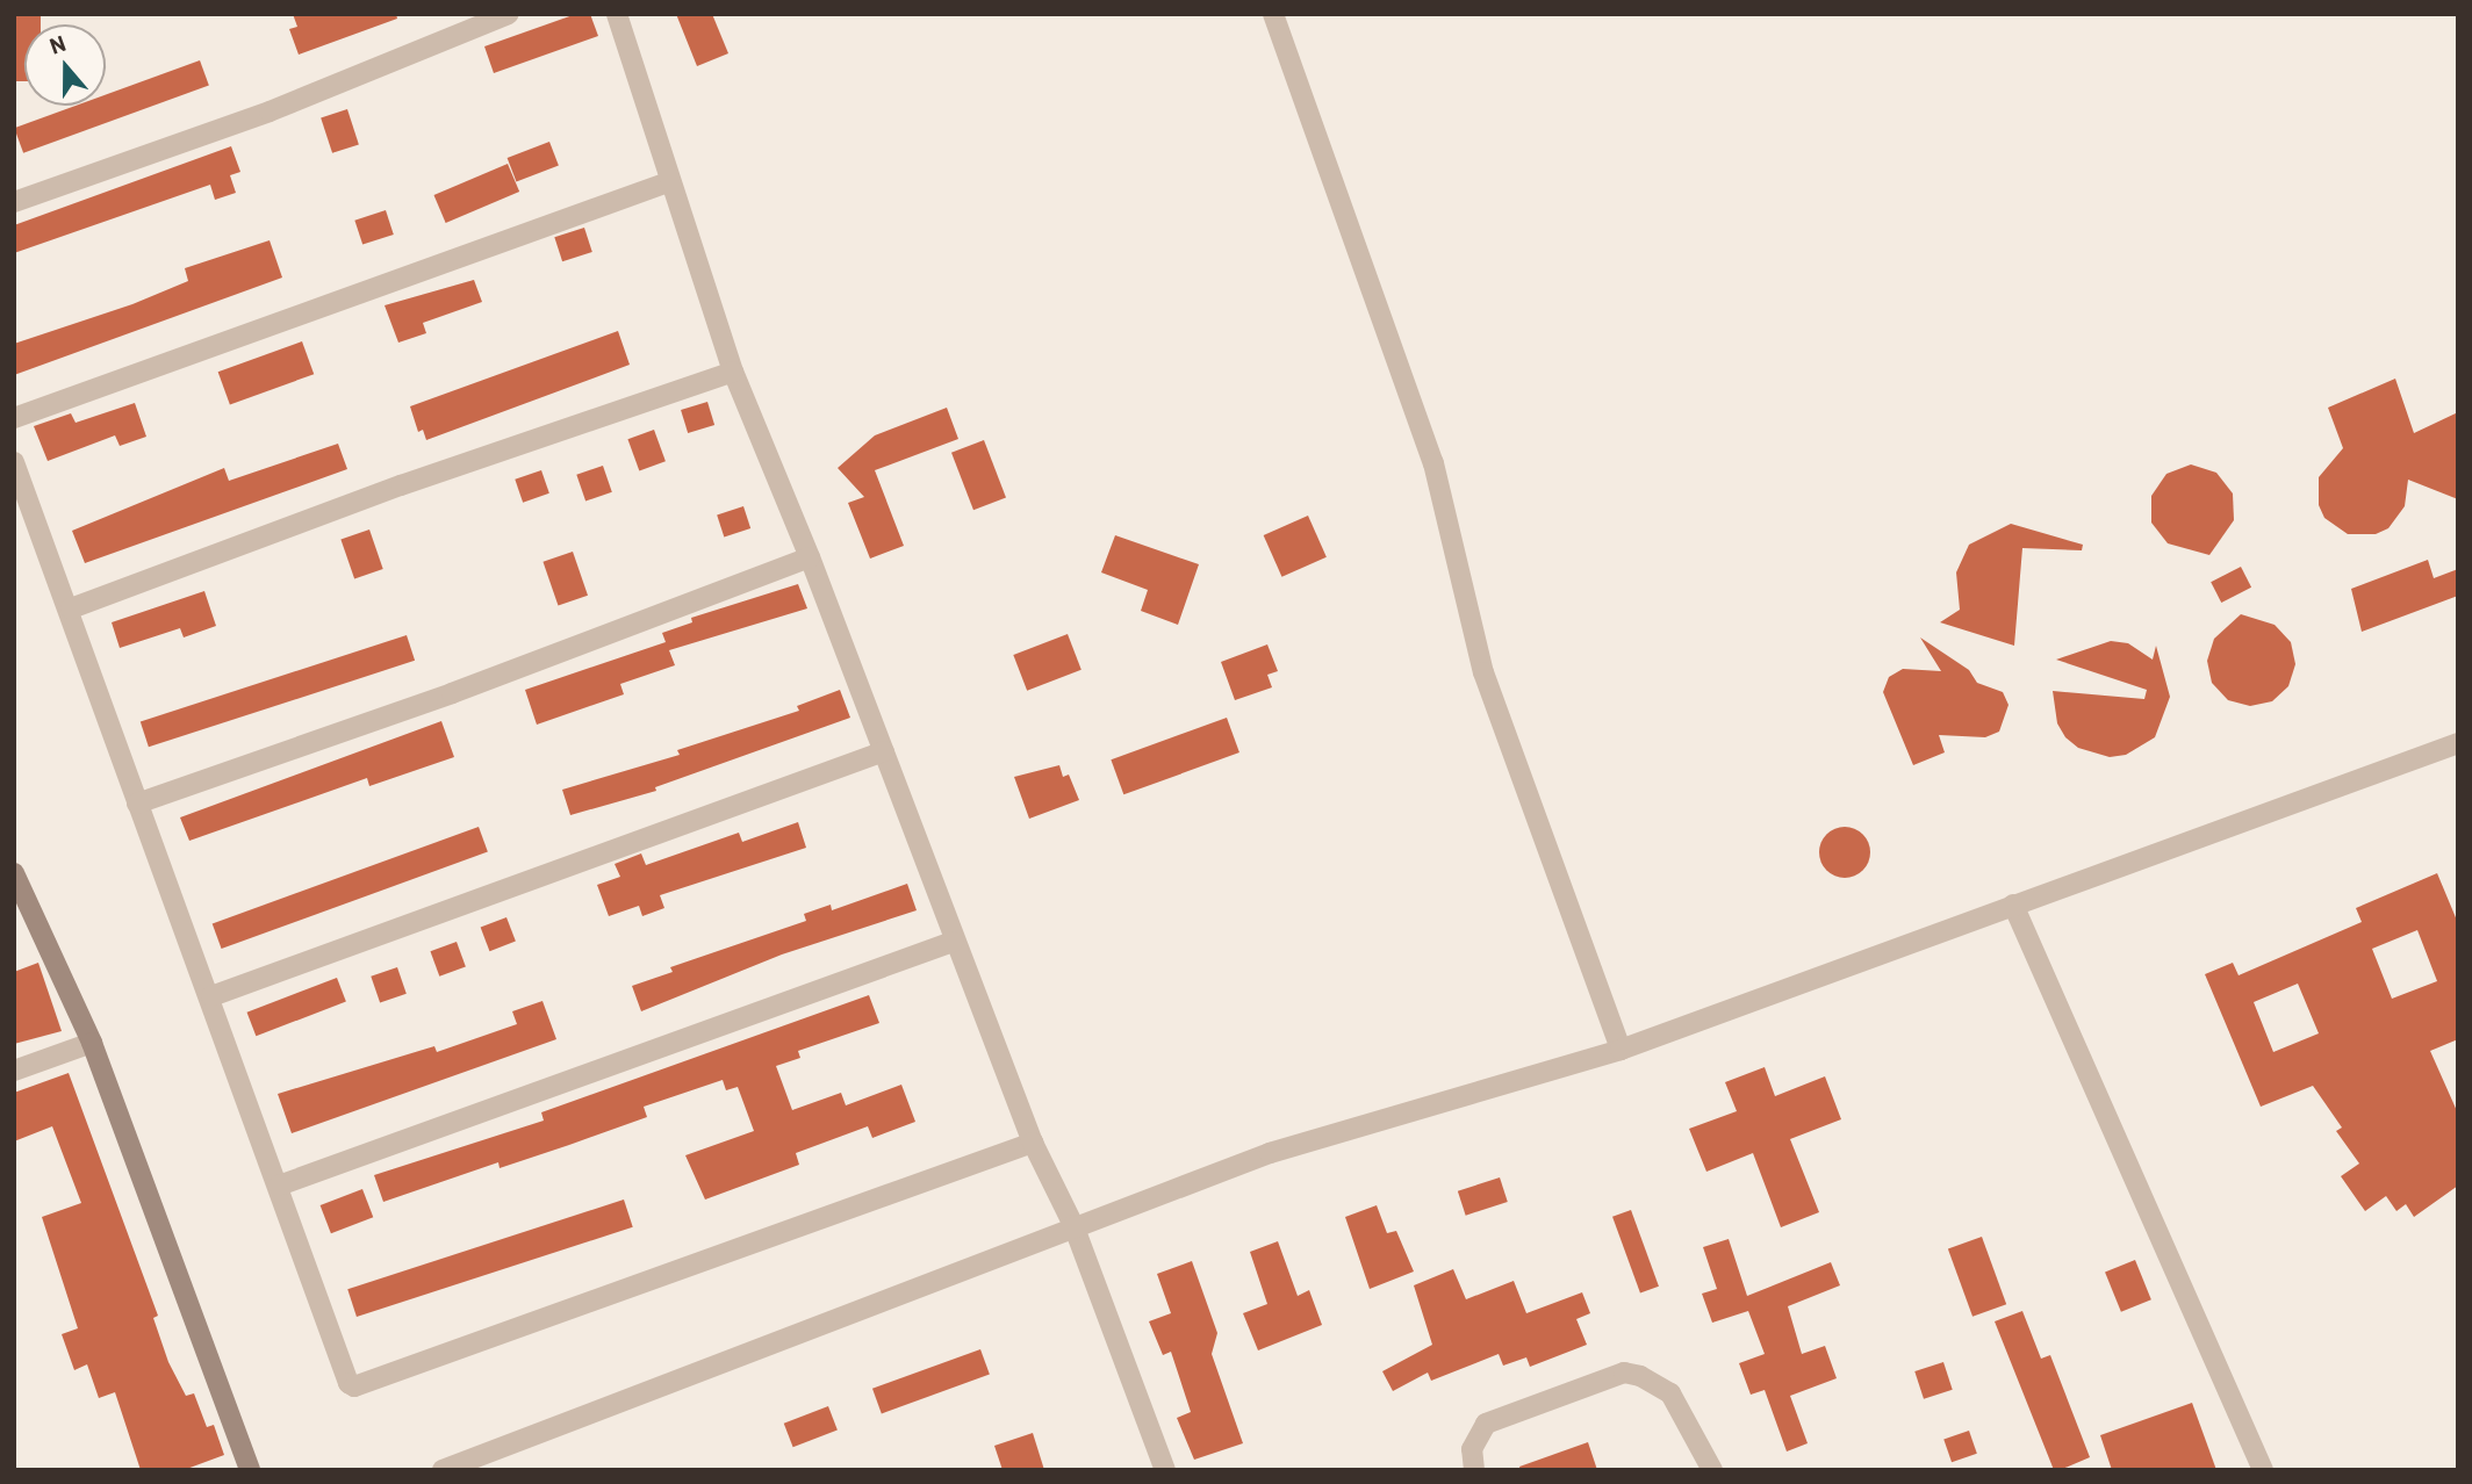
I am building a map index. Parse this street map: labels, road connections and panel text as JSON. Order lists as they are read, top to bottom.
{
  "north": "top"
}
